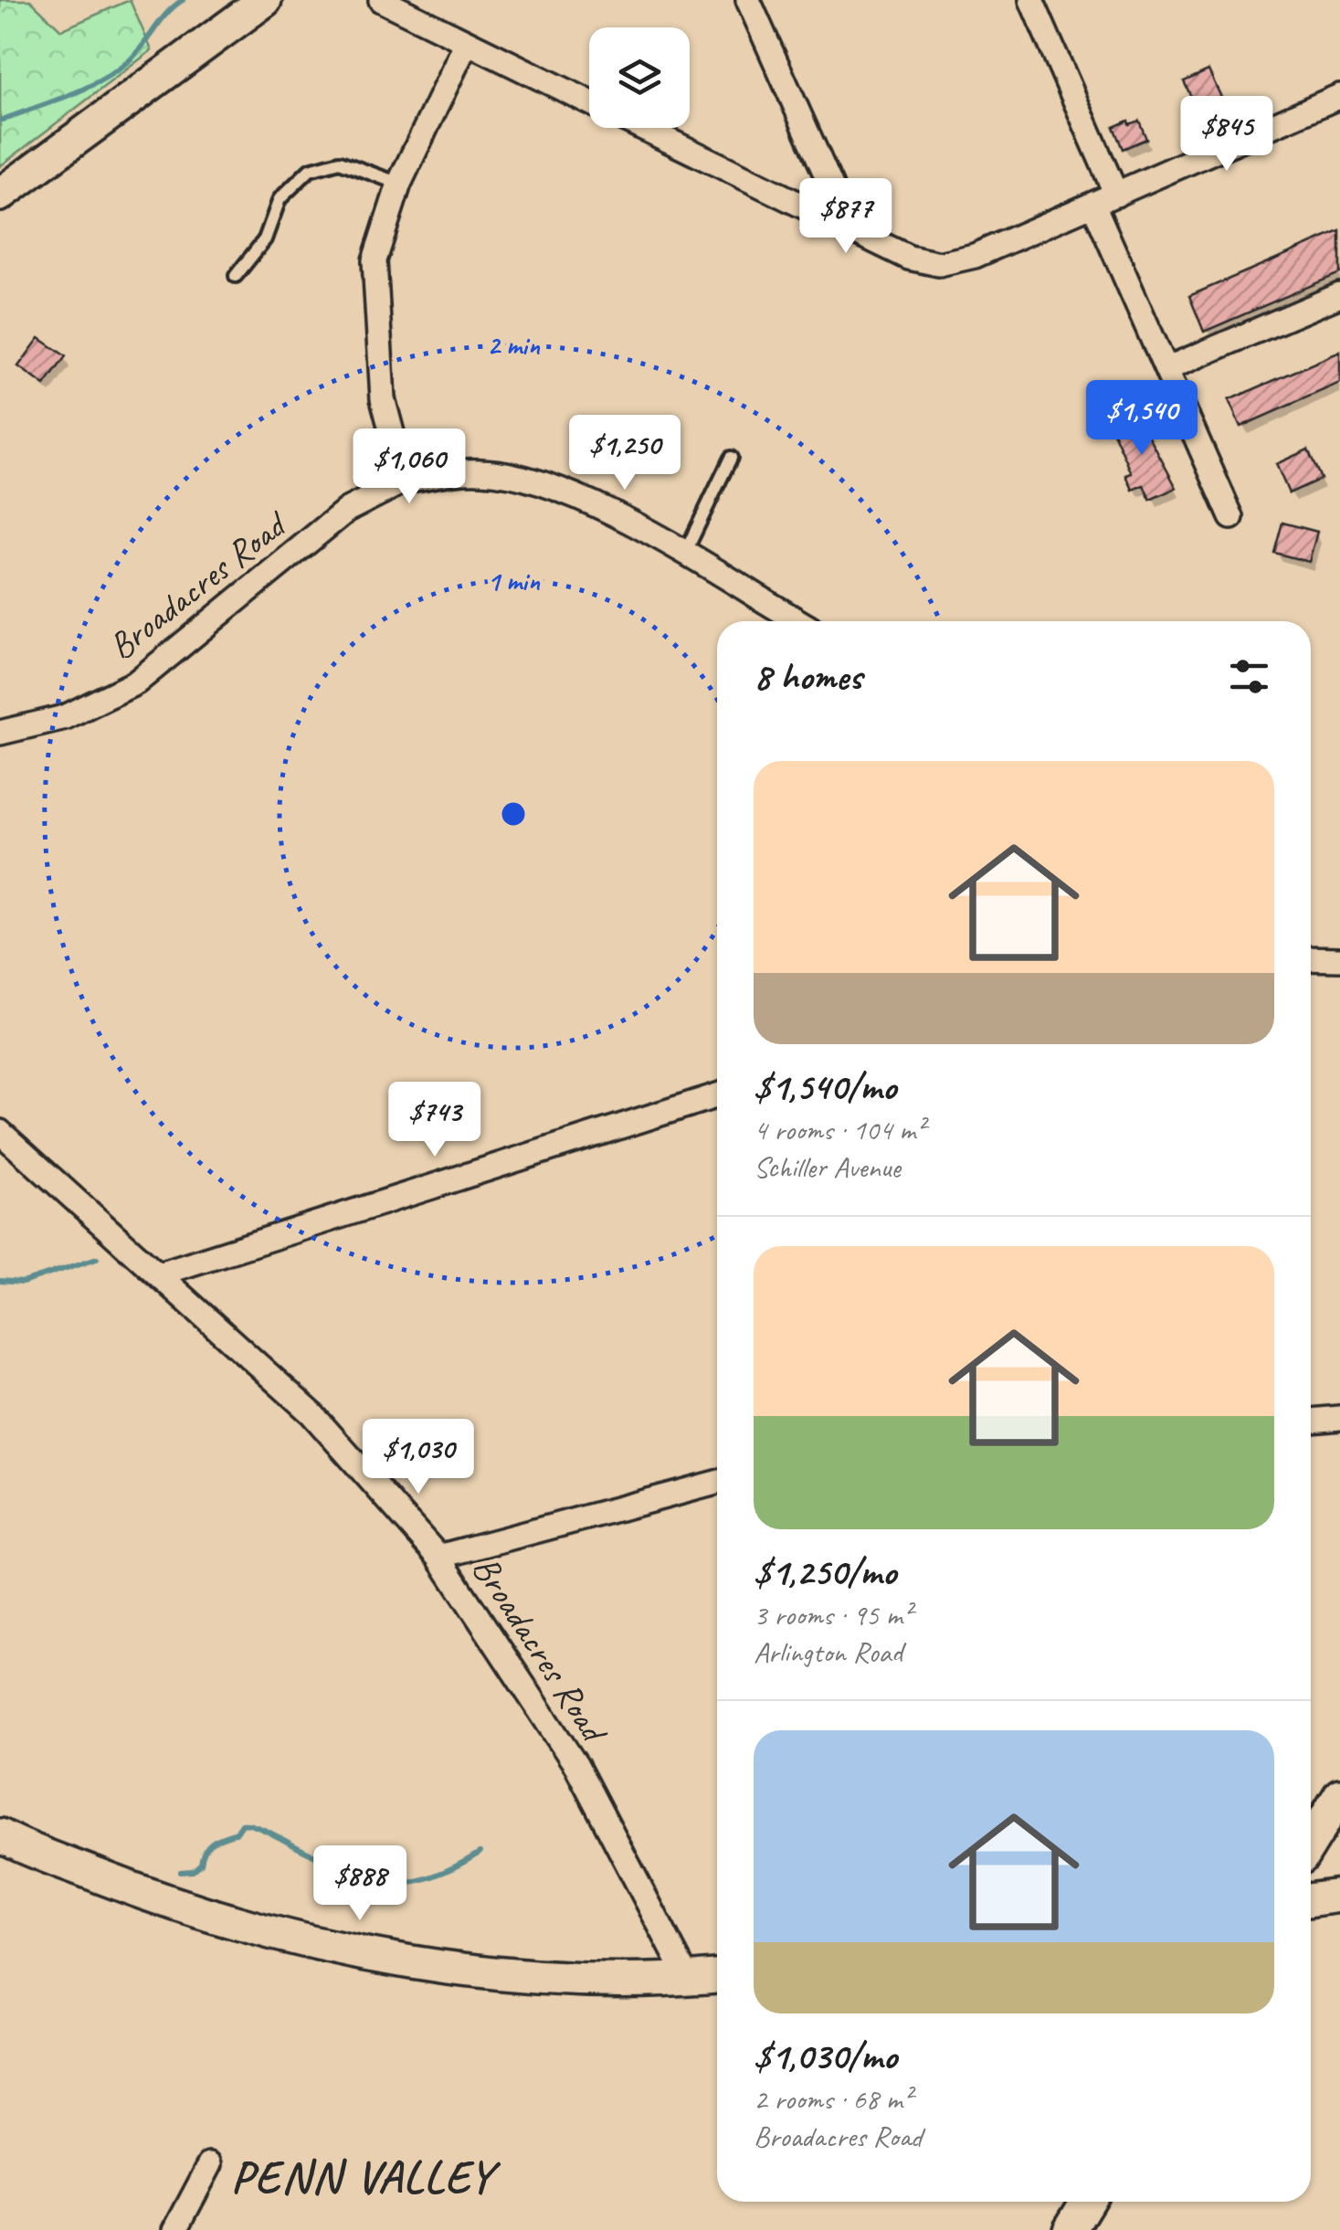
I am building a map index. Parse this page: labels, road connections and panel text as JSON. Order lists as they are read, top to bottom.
{
  "streets": {
    "street": ["Broadacres Road"]
  },
  "districts": ["PENN VALLEY"],
  "page": {
    "price": [
      "$845",
      "$877",
      "$1,540",
      "$1,250",
      "$1,060",
      "$743",
      "$1,030",
      "$888"
    ],
    "heading": "8 homes",
    "list": [
      {
        "name": "$1,540/mo",
        "note": "4 rooms · 104 m² · Schiller Avenue"
      },
      {
        "name": "$1,250/mo",
        "note": "3 rooms · 95 m² · Arlington Road"
      },
      {
        "name": "$1,030/mo",
        "note": "2 rooms · 68 m² · Broadacres Road"
      }
    ]
  },
  "rings": ["2 min", "1 min"]
}
